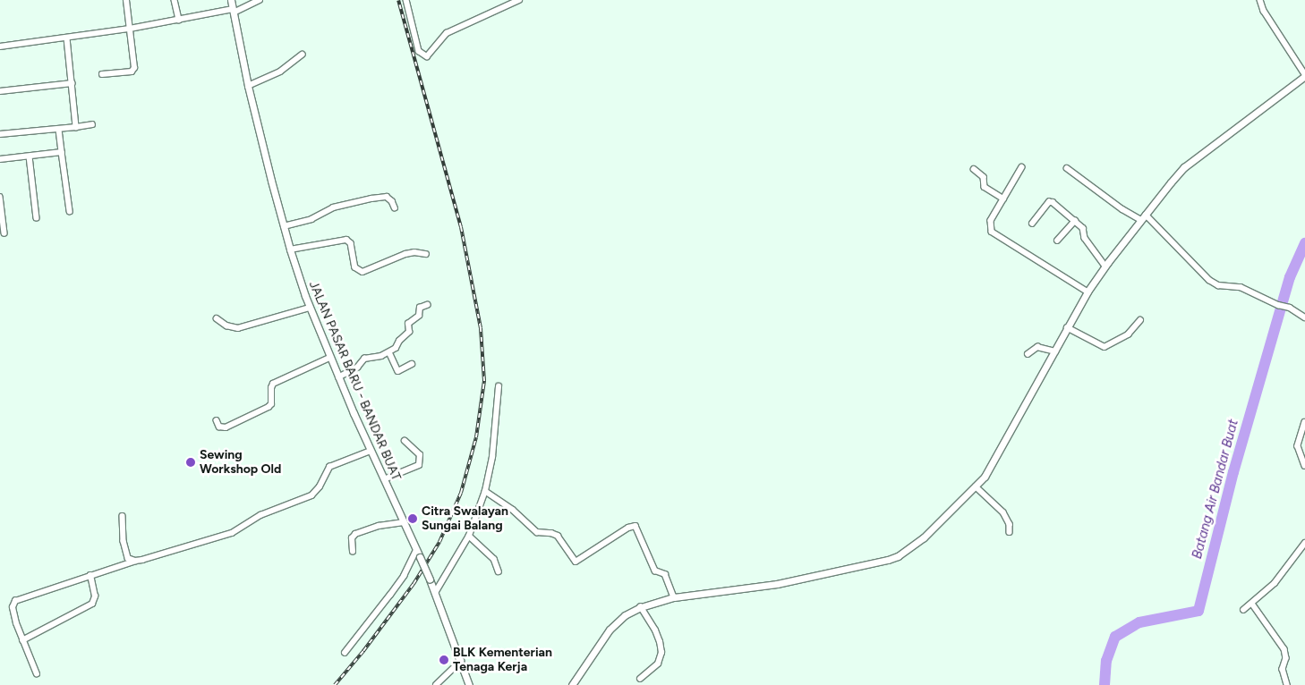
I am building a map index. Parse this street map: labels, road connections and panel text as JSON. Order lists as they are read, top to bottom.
{
  "streets": {
    "street": ["JALAN PASAR BARU - BANDAR BUAT"]
  },
  "water": ["Batang Air Bandar Buat"],
  "places": ["Sewing Workshop Old", "Citra Swalayan Sungai Balang", "BLK Kementerian Tenaga Kerja"]
}
